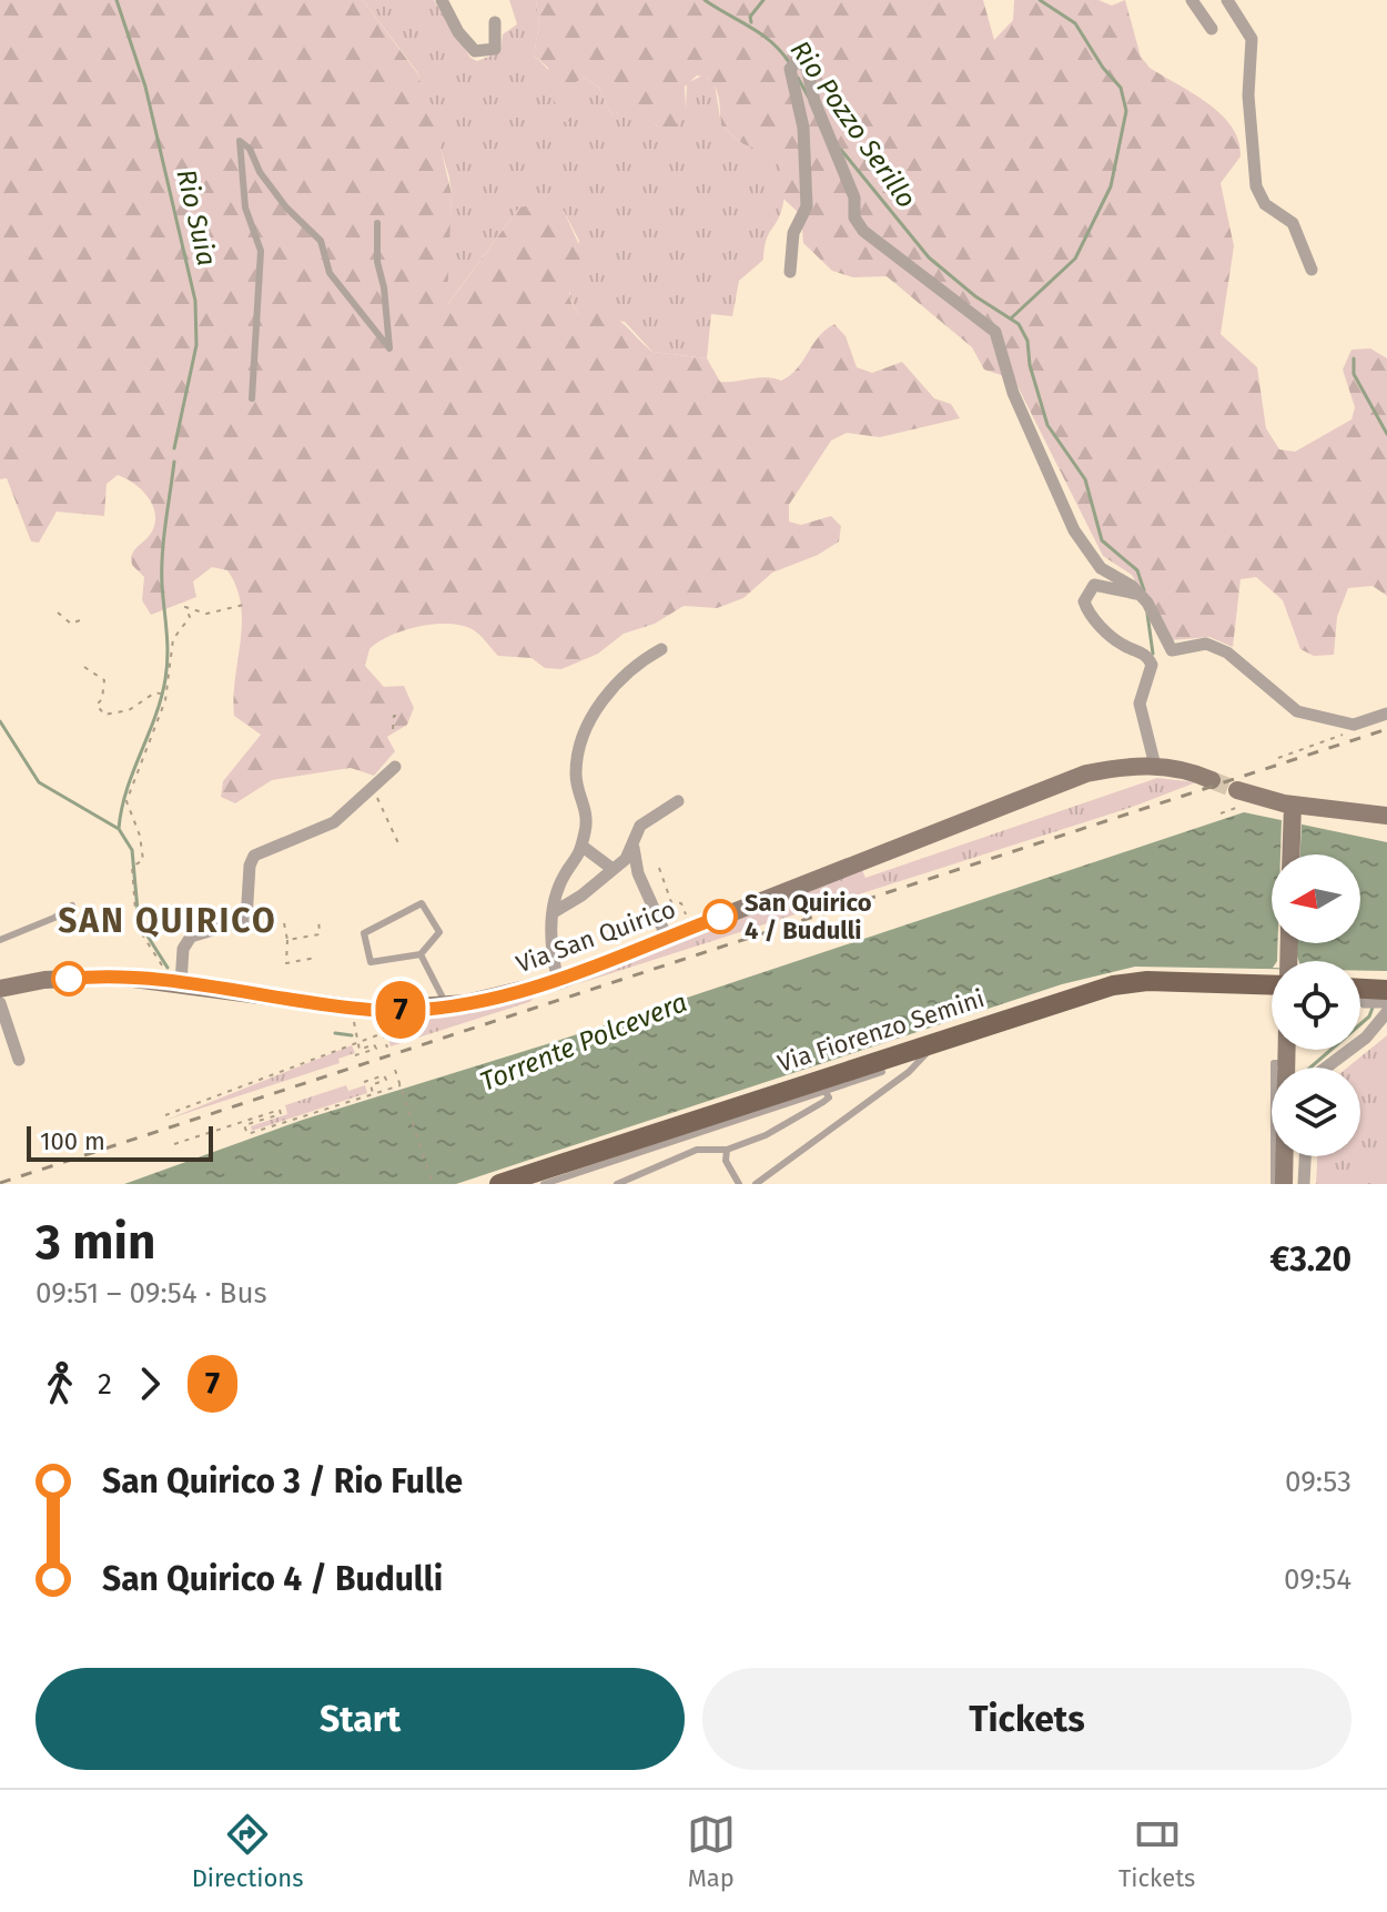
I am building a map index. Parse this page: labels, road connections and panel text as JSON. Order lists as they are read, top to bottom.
{
  "streets": {
    "main road": ["Via San Quirico", "Via Fiorenzo Semini"]
  },
  "districts": ["SAN QUIRICO"],
  "water": ["Rio Pozzo Serillo", "Rio Suia", "Torrente Polcevera"],
  "places": ["San Quirico 4 / Budulli"],
  "lines": ["bus line 7"],
  "scale_bar": "100 m",
  "north": "left",
  "page": {
    "on_map": "7",
    "scale": "100 m",
    "heading": ["3 min", "09:51 – 09:54 · Bus", "€3.20"],
    "legs": ["2", "7"],
    "list": [
      {
        "name": "San Quirico 3 / Rio Fulle",
        "value": "09:53"
      },
      {
        "name": "San Quirico 4 / Budulli",
        "value": "09:54"
      }
    ],
    "buttons": ["Start", "Tickets"],
    "tabs": ["Directions", "Map", "Tickets"]
  }
}
